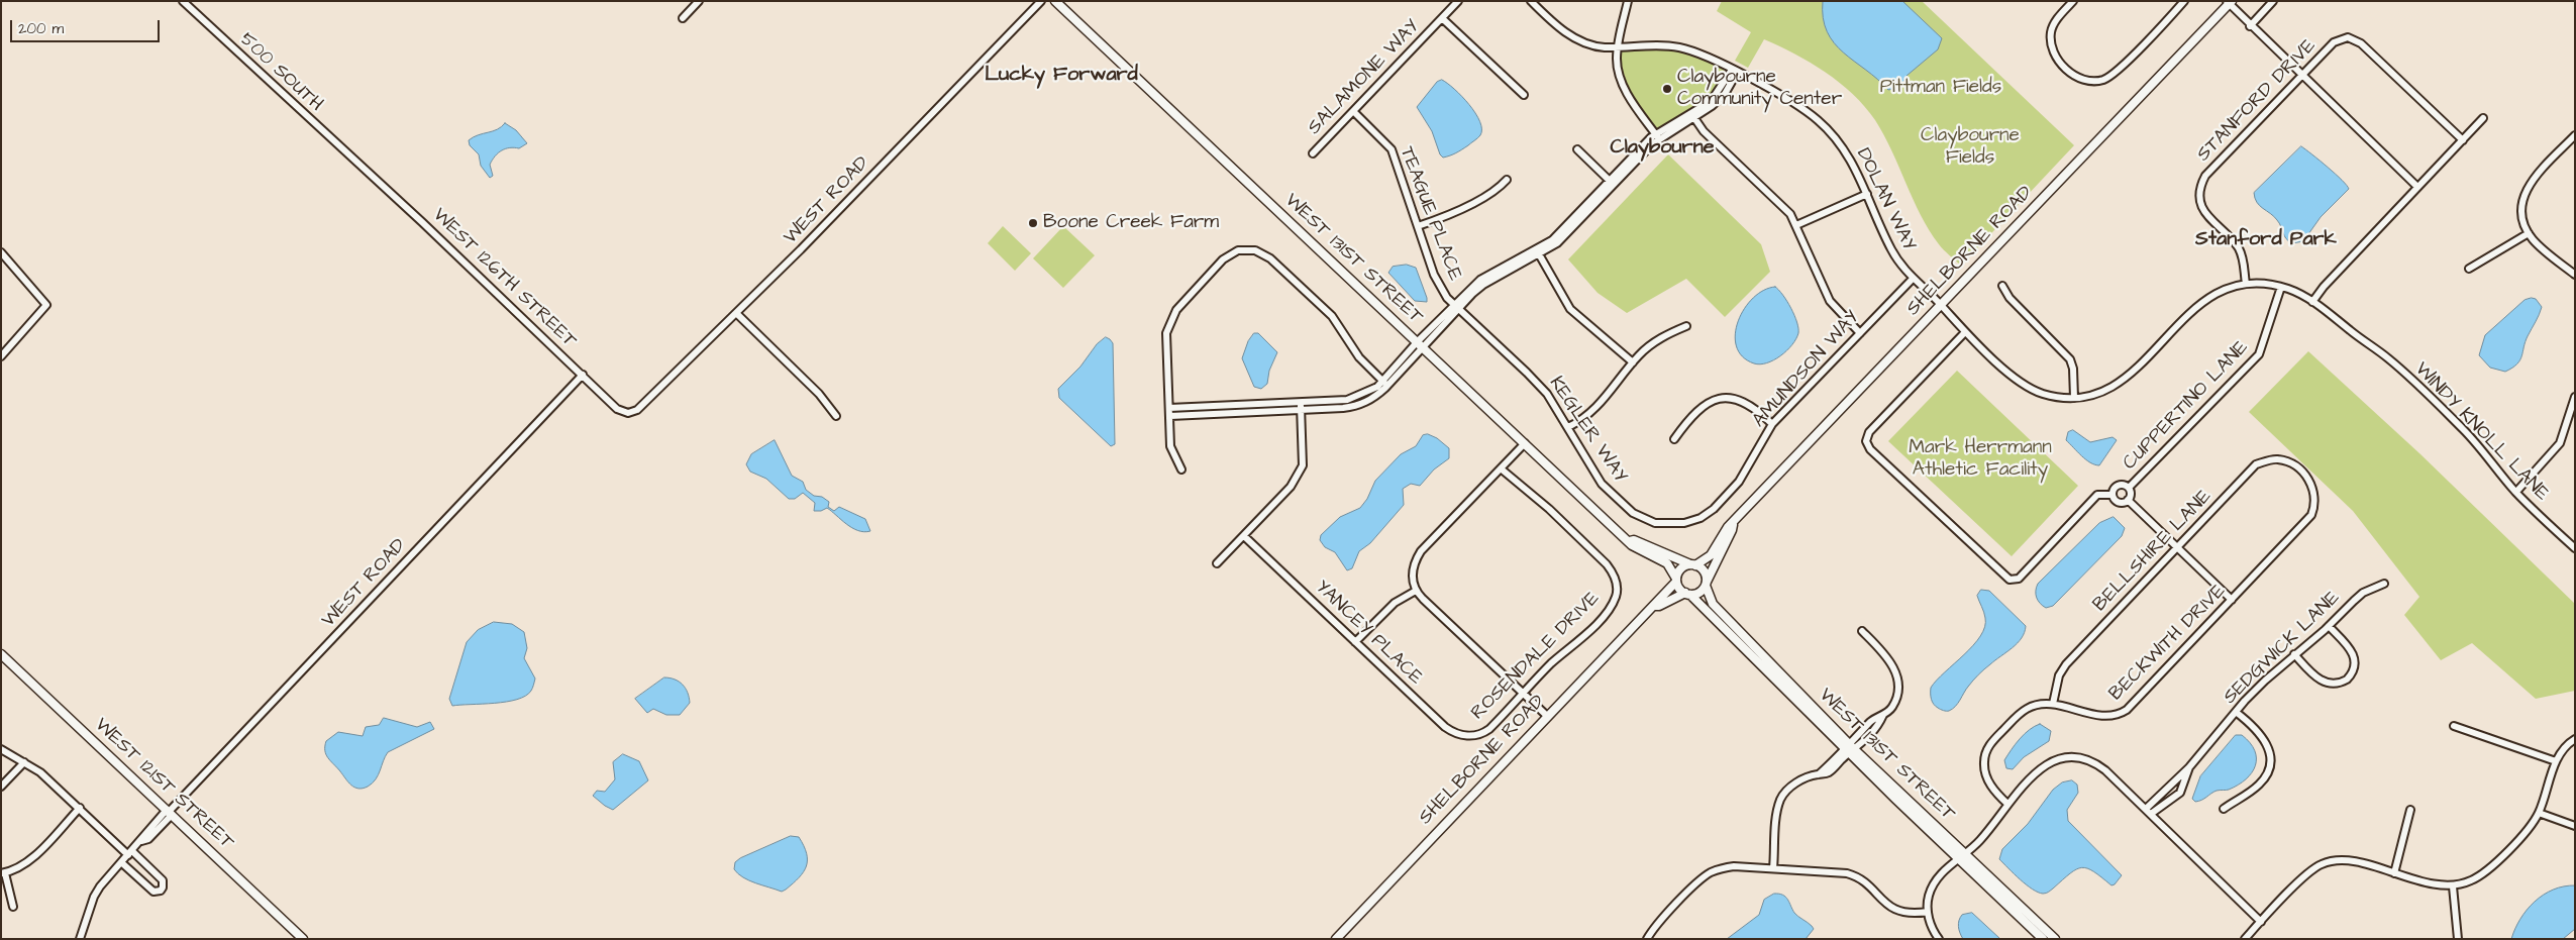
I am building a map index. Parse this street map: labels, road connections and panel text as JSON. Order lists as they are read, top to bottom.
{
  "streets": {
    "street": [
      "500 SOUTH",
      "SALAMONE WAY",
      "STANFORD DRIVE",
      "DOLAN WAY",
      "WEST ROAD",
      "TEAGUE PLACE",
      "SHELBORNE ROAD",
      "WEST 131ST STREET",
      "WEST 126TH STREET",
      "AMUNDSON WAY",
      "CUPPERTINO LANE",
      "KEGLER WAY",
      "WINDY KNOLL LANE",
      "BELLSHIRE LANE",
      "YANCEY PLACE",
      "BECKWITH DRIVE",
      "SEDGWICK LANE",
      "ROSENDALE DRIVE",
      "WEST 121ST STREET"
    ]
  },
  "crossings": [
    ["500 SOUTH", "WEST 126TH STREET"],
    ["SALAMONE WAY", "TEAGUE PLACE"],
    ["STANFORD DRIVE", "WINDY KNOLL LANE"],
    ["DOLAN WAY", "SHELBORNE ROAD"],
    ["DOLAN WAY", "AMUNDSON WAY"],
    ["DOLAN WAY", "WINDY KNOLL LANE"],
    ["WEST ROAD", "WEST 126TH STREET"],
    ["WEST ROAD", "WEST 121ST STREET"],
    ["TEAGUE PLACE", "KEGLER WAY"],
    ["SHELBORNE ROAD", "WEST 131ST STREET"],
    ["SHELBORNE ROAD", "WINDY KNOLL LANE"],
    ["AMUNDSON WAY", "KEGLER WAY"],
    ["CUPPERTINO LANE", "WINDY KNOLL LANE"],
    ["BELLSHIRE LANE", "BECKWITH DRIVE"],
    ["YANCEY PLACE", "ROSENDALE DRIVE"]
  ],
  "districts": ["Lucky Forward", "Claybourne", "Stanford Park"],
  "parks": ["Pittman Fields", "Claybourne Fields", "Mark Herrmann Athletic Facility"],
  "places": ["Claybourne Community Center", "Boone Creek Farm"],
  "scale_bar": "200 m"
}
